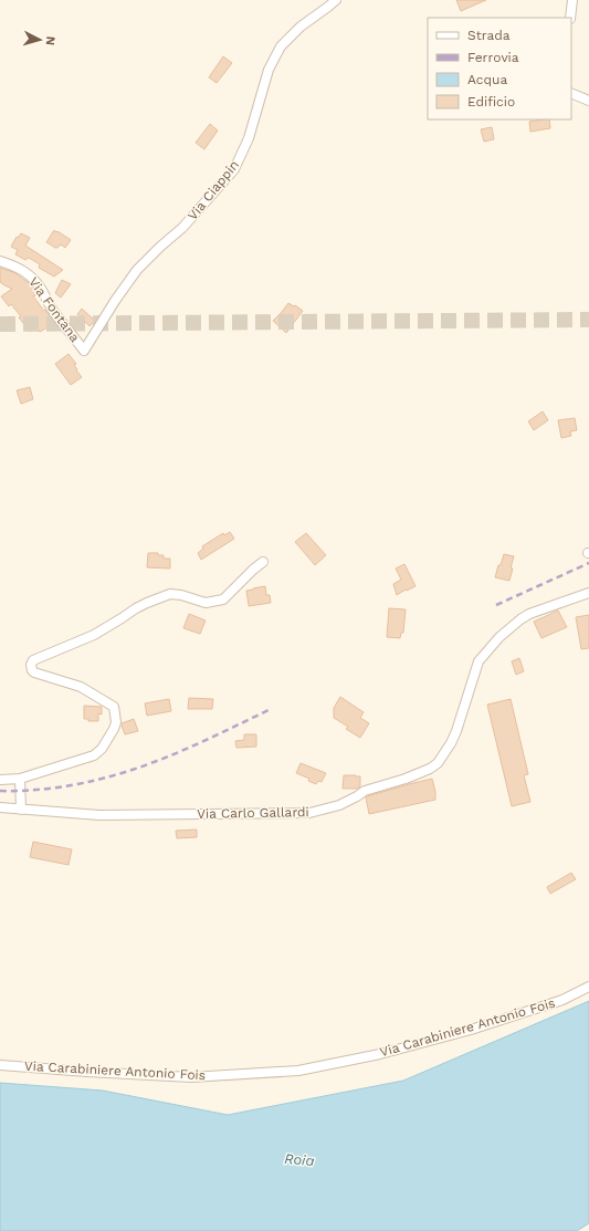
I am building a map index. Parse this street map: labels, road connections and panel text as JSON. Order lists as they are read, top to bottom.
{
  "streets": {
    "street": [
      "Via Ciappin",
      "Via Fontana",
      "Via Carlo Gallardi",
      "Via Carabiniere Antonio Fois"
    ]
  },
  "crossings": [
    ["Via Ciappin", "Via Fontana"]
  ],
  "water": ["Roia"],
  "legend": [
    "Strada",
    "Ferrovia",
    "Acqua",
    "Edificio"
  ],
  "north": "right"
}
